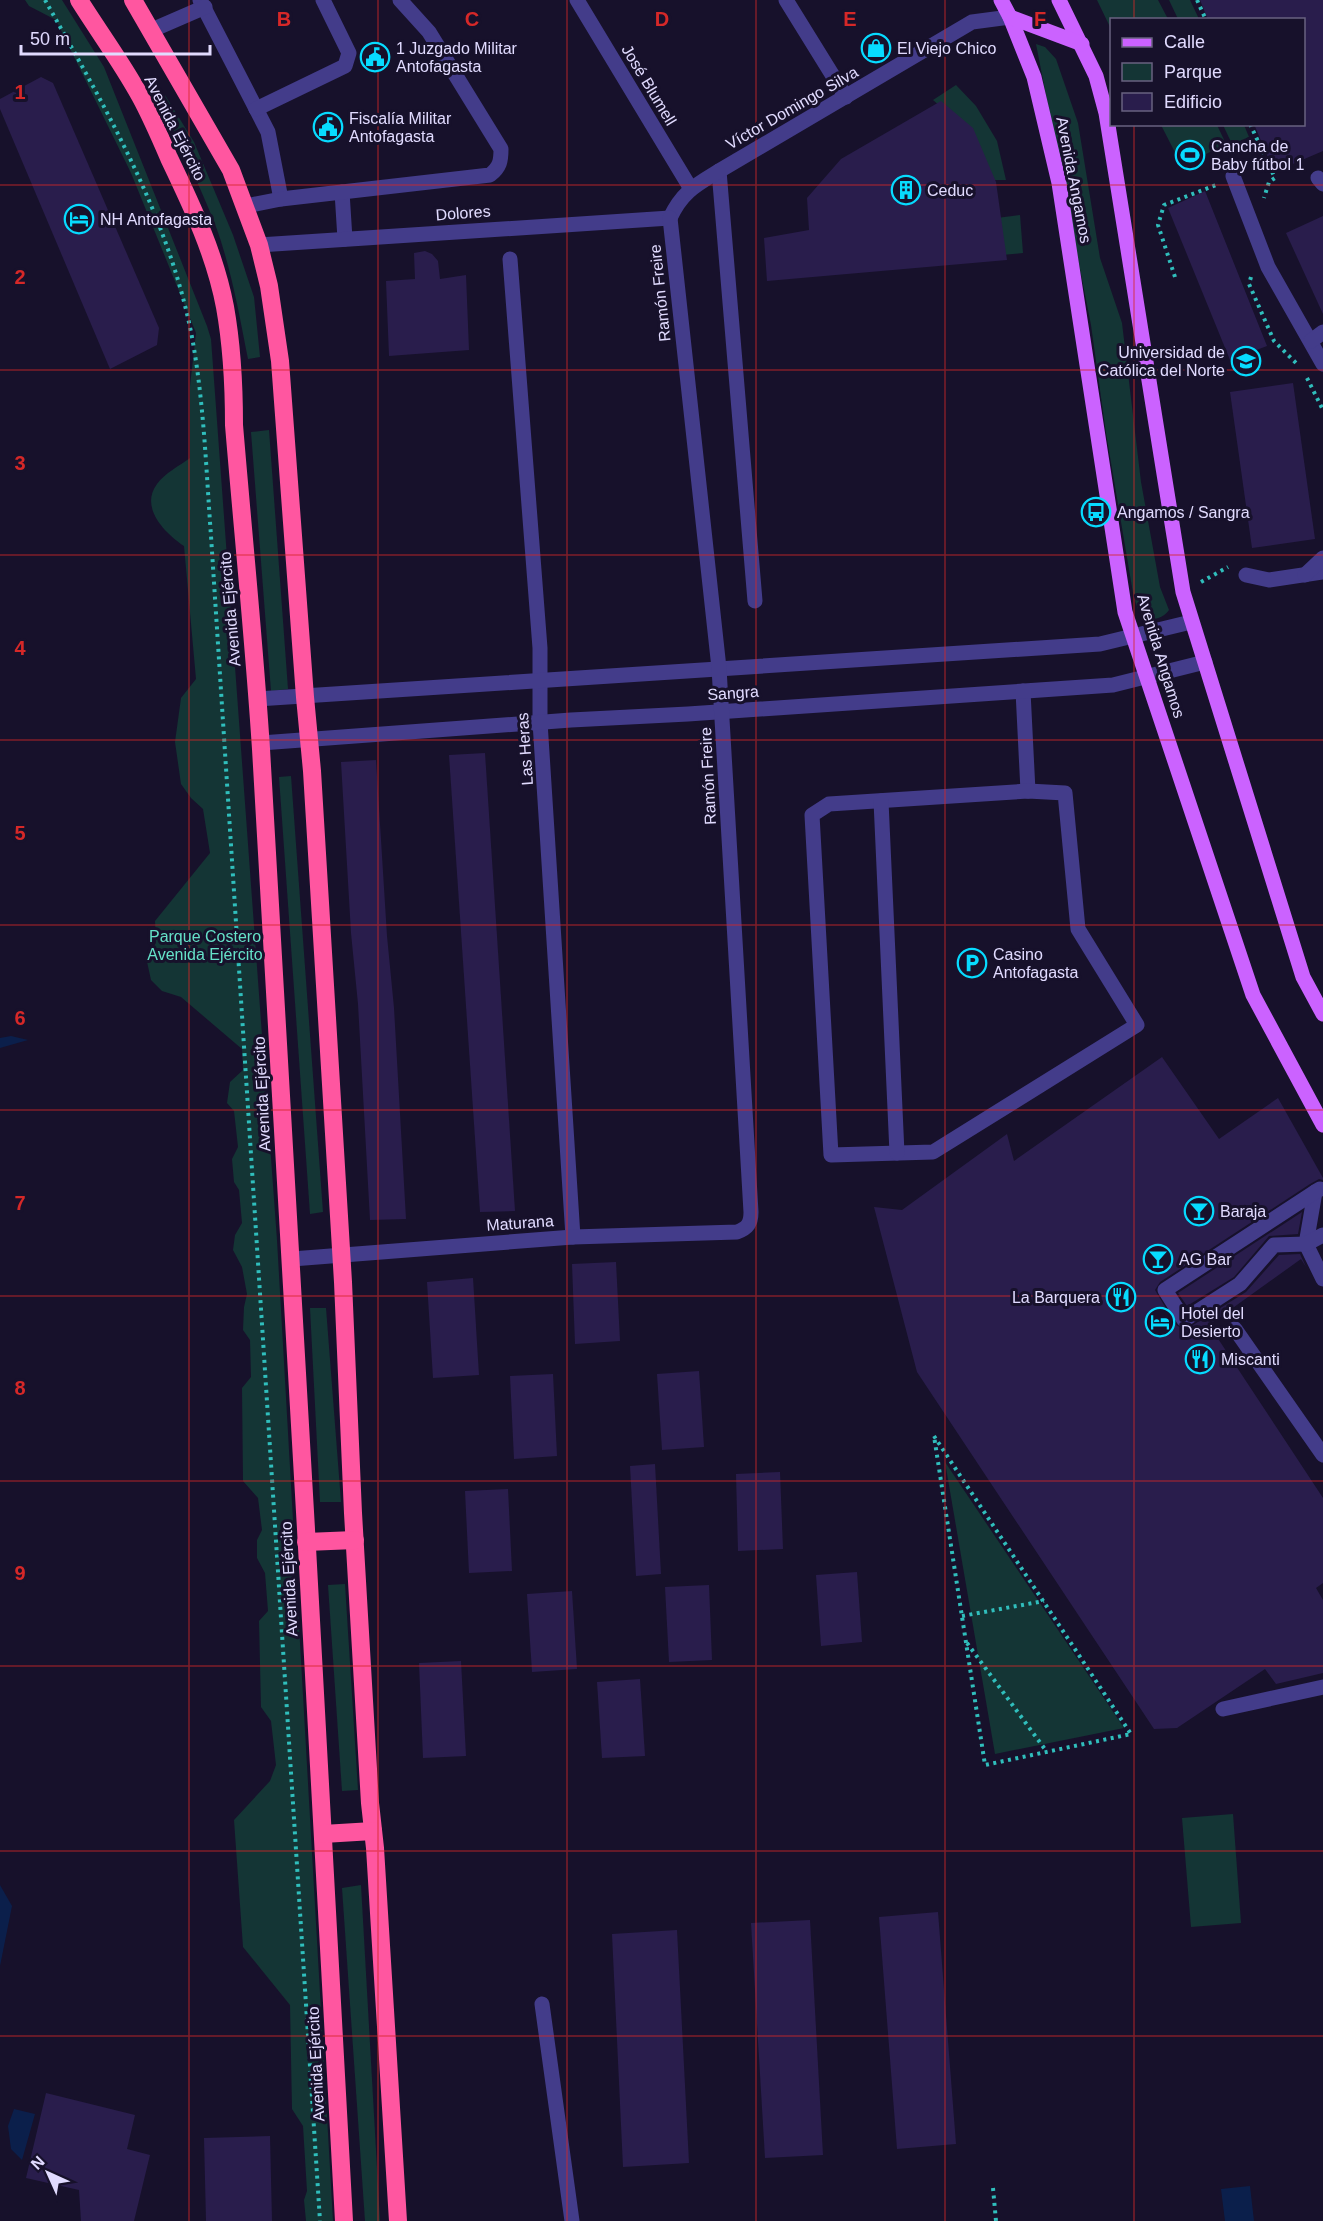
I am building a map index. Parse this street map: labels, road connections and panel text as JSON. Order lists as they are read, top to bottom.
{
  "streets": {
    "highway": ["Avenida Ejército"],
    "main road": ["Avenida Angamos"],
    "street": [
      "José Blumell",
      "Víctor Domingo Silva",
      "Dolores",
      "Ramón Freire",
      "Sangra",
      "Las Heras",
      "Maturana"
    ]
  },
  "crossings": [
    ["José Blumell", "Víctor Domingo Silva"],
    ["Víctor Domingo Silva", "Avenida Angamos"],
    ["Víctor Domingo Silva", "Dolores"],
    ["Víctor Domingo Silva", "Ramón Freire"],
    ["Avenida Ejército", "Dolores"],
    ["Avenida Ejército", "Sangra"],
    ["Avenida Ejército", "Maturana"],
    ["Avenida Angamos", "Sangra"],
    ["Dolores", "Ramón Freire"],
    ["Ramón Freire", "Sangra"],
    ["Ramón Freire", "Maturana"],
    ["Sangra", "Las Heras"],
    ["Las Heras", "Maturana"]
  ],
  "parks": ["Parque Costero Avenida Ejército"],
  "places": {
    "shop": ["El Viejo Chico"],
    "public building": ["1 Juzgado Militar Antofagasta", "Fiscalía Militar Antofagasta"],
    "sports": ["Cancha de Baby fútbol 1"],
    "building": ["Ceduc"],
    "hotel": ["NH Antofagasta", "Hotel del Desierto"],
    "school or university": ["Universidad de Católica del Norte"],
    "bus stop": ["Angamos / Sangra"],
    "parking": ["Casino Antofagasta"],
    "bar": ["Baraja", "AG Bar"],
    "restaurant": ["La Barquera", "Miscanti"]
  },
  "legend": ["Calle", "Parque", "Edificio"],
  "scale_bar": "50 m",
  "north": "top left",
  "grid": {
    "columns": [
      "B",
      "C",
      "D",
      "E",
      "F"
    ],
    "rows": [
      "1",
      "2",
      "3",
      "4",
      "5",
      "6",
      "7",
      "8",
      "9"
    ]
  }
}
